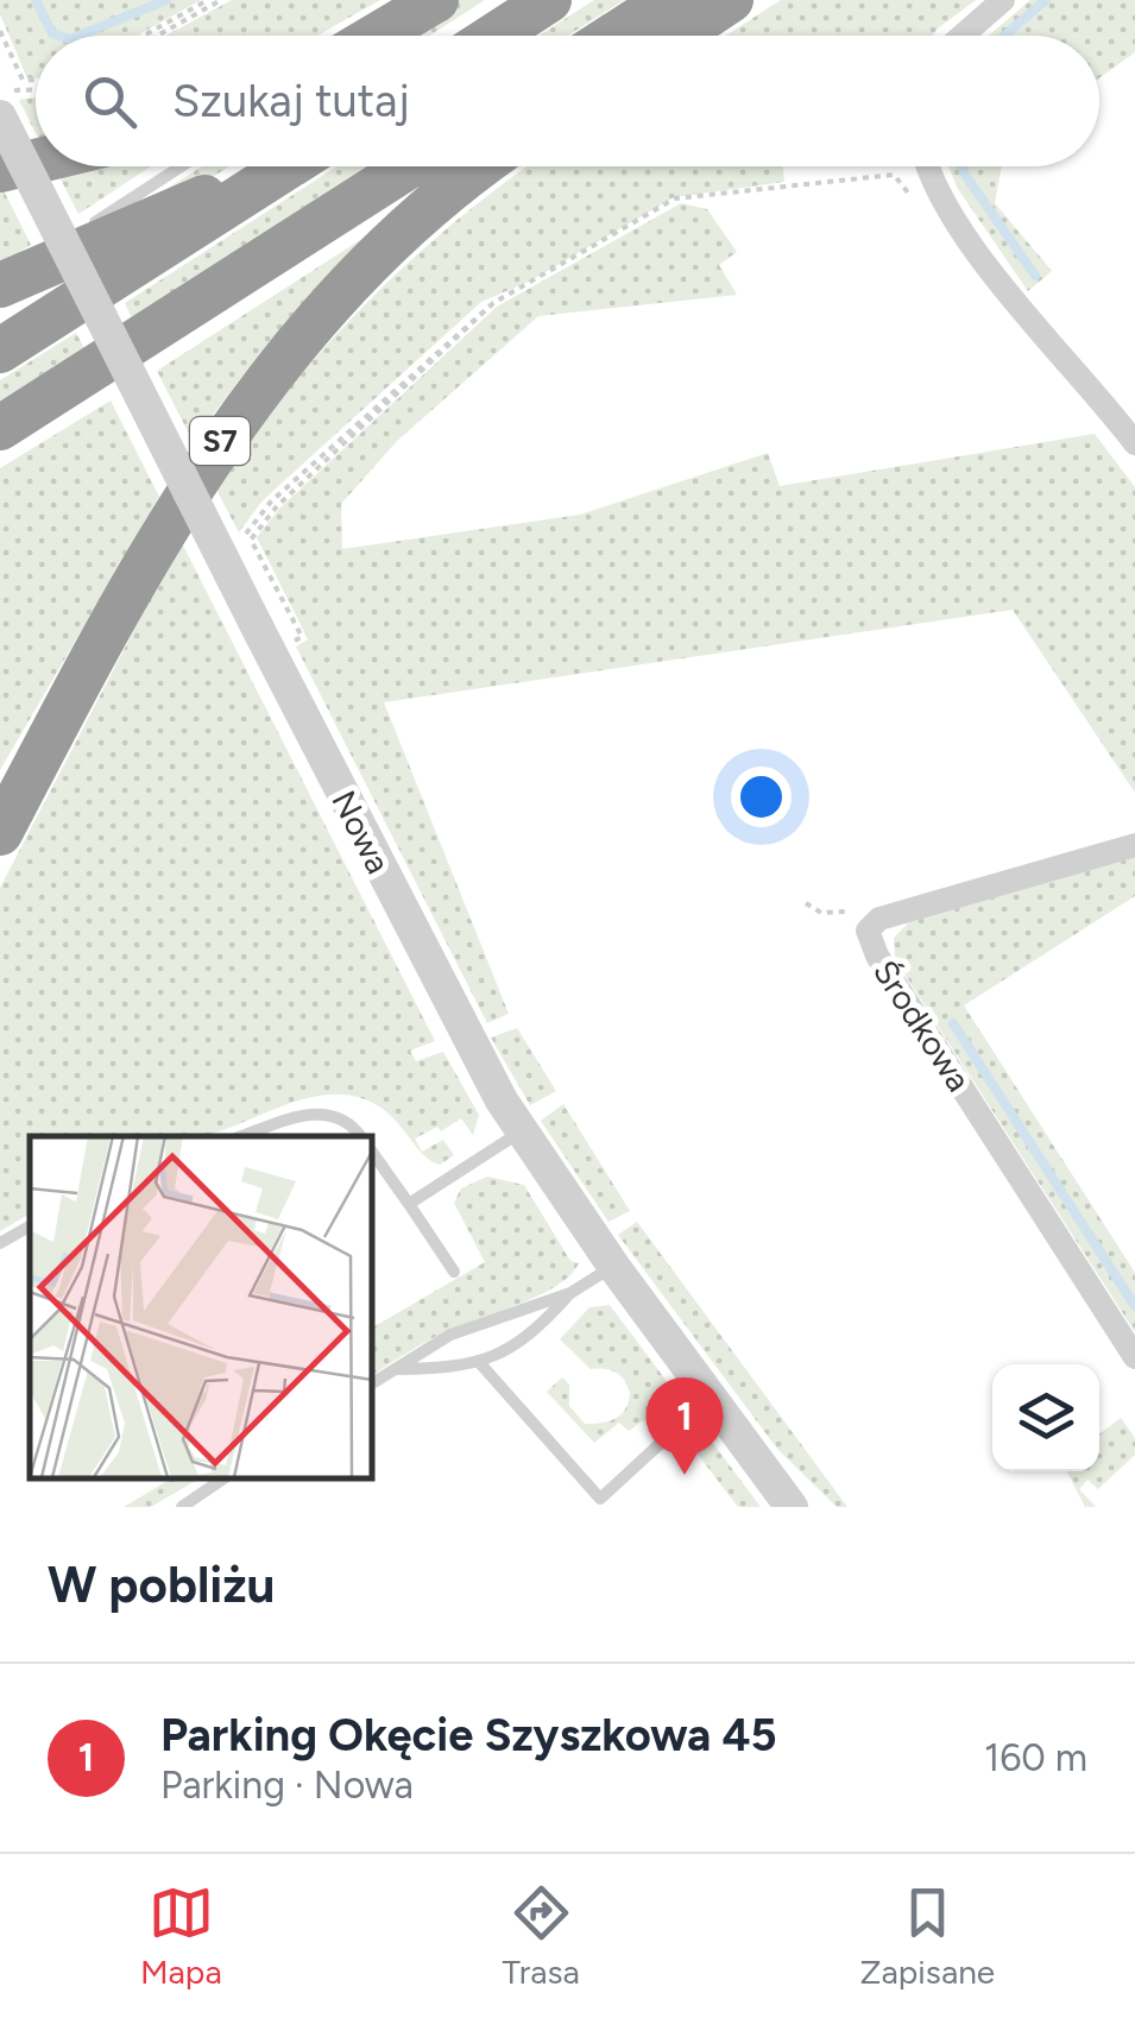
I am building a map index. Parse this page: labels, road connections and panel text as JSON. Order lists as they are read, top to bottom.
{
  "streets": {
    "highway": ["S7"],
    "street": ["Nowa", "Środkowa"]
  },
  "page": {
    "search": "Szukaj tutaj",
    "pins": "1",
    "heading": "W pobliżu",
    "list": [
      {
        "mark": "1",
        "name": "Parking Okęcie Szyszkowa 45",
        "note": "Parking · Nowa",
        "value": "160 m"
      }
    ],
    "nav": ["Mapa", "Trasa", "Zapisane"]
  }
}
